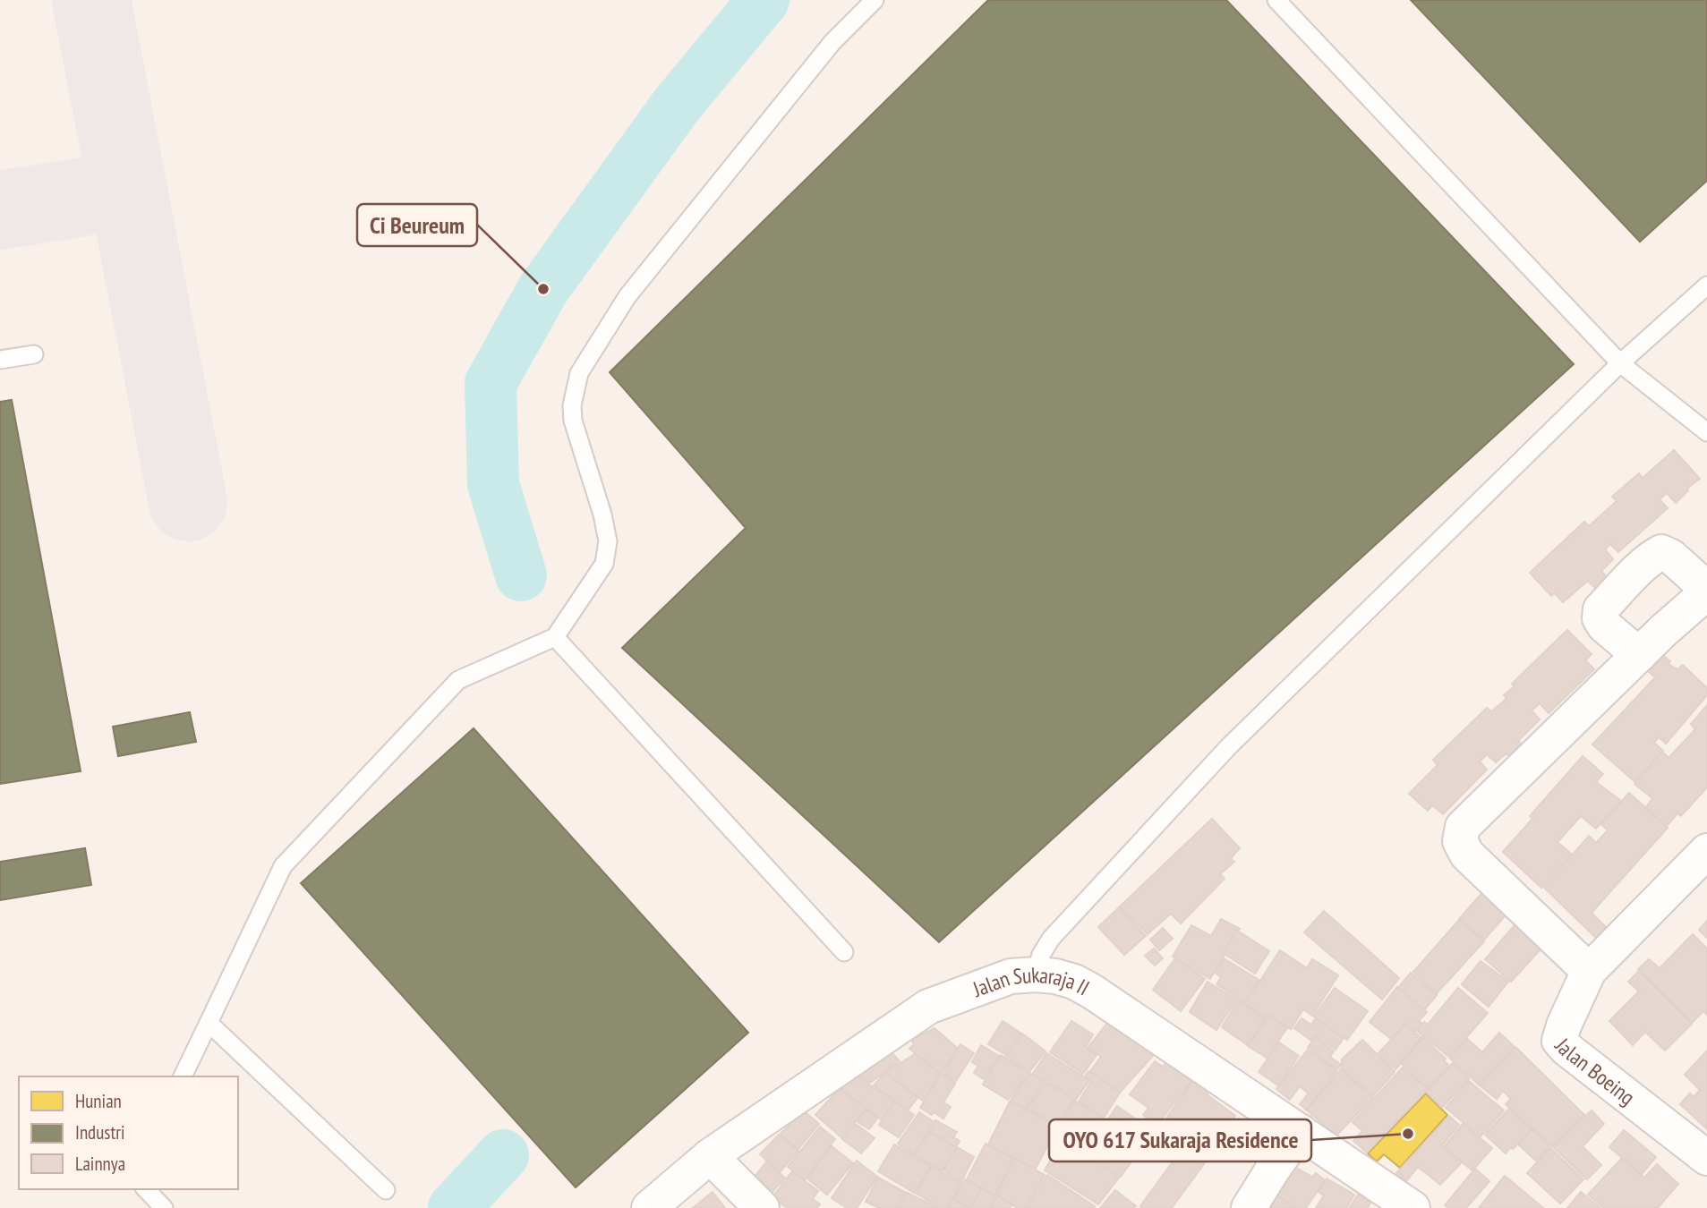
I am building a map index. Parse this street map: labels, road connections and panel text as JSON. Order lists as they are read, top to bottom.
{
  "streets": {
    "street": ["Jalan Sukaraja II", "Jalan Boeing"]
  },
  "places": ["Ci Beureum", "OYO 617 Sukaraja Residence"],
  "legend": ["Hunian", "Industri", "Lainnya"]
}
